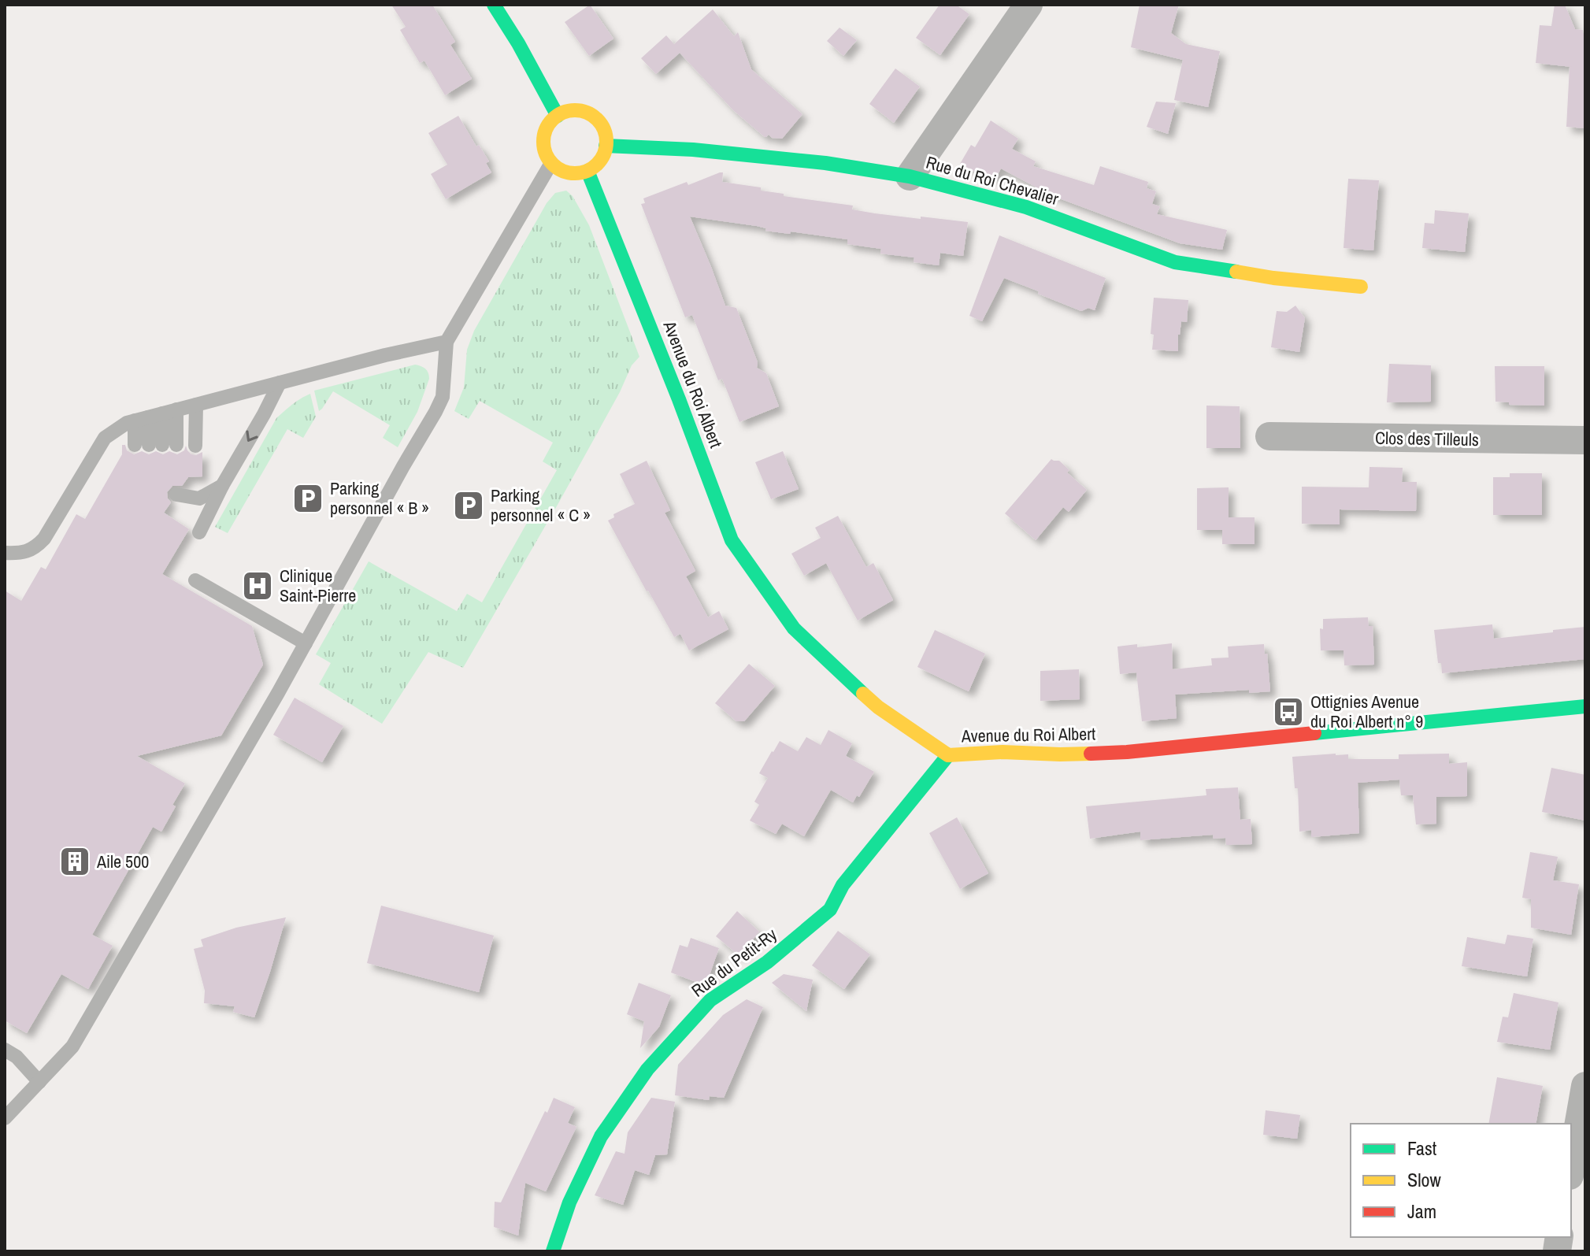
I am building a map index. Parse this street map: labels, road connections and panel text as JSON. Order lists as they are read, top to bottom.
{
  "streets": {
    "main road": ["Rue du Roi Chevalier", "Avenue du Roi Albert", "Rue du Petit-Ry"],
    "street": ["Clos des Tilleuls"]
  },
  "crossings": [
    ["Rue du Roi Chevalier", "Avenue du Roi Albert"],
    ["Avenue du Roi Albert", "Rue du Petit-Ry"]
  ],
  "places": {
    "parking": ["Parking personnel « B »", "Parking personnel « C »"],
    "hospital": ["Clinique Saint-Pierre"],
    "bus stop": ["Ottignies Avenue du Roi Albert n° 9"],
    "building": ["Aile 500"]
  },
  "legend": ["Fast", "Slow", "Jam"]
}
